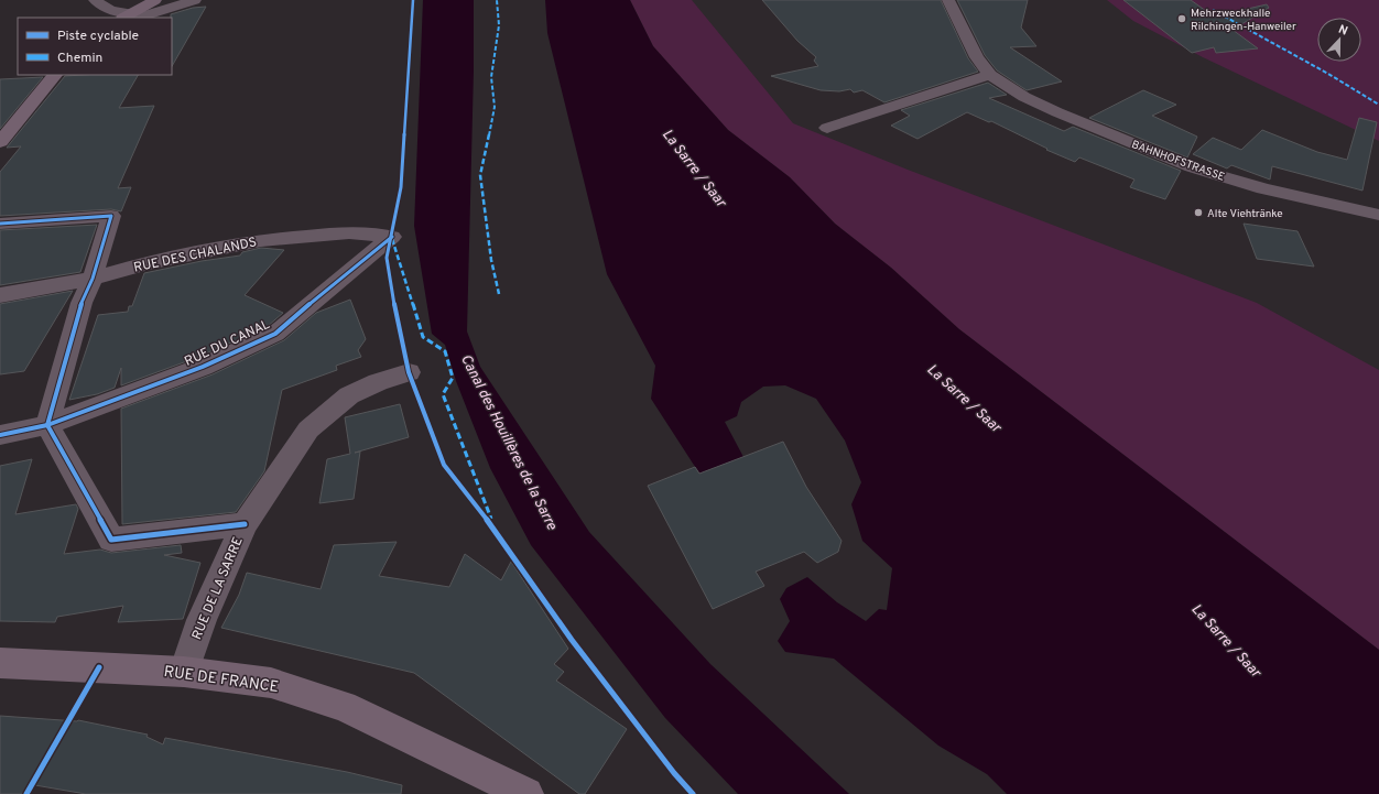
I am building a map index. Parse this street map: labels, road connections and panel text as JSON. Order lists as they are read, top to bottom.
{
  "streets": {
    "main road": ["RUE DE FRANCE"],
    "street": [
      "BAHNHOFSTRASSE",
      "RUE DES CHALANDS",
      "RUE DU CANAL",
      "RUE DE LA SARRE"
    ]
  },
  "crossings": [
    ["RUE DES CHALANDS", "RUE DU CANAL"],
    ["RUE DE LA SARRE", "RUE DE FRANCE"]
  ],
  "water": ["La Sarre / Saar", "Canal des Houillères de la Sarre"],
  "places": ["Mehrzweckhalle Rilchingen-Hanweiler", "Alte Viehtränke"],
  "legend": ["Piste cyclable", "Chemin"],
  "north": "top"
}
